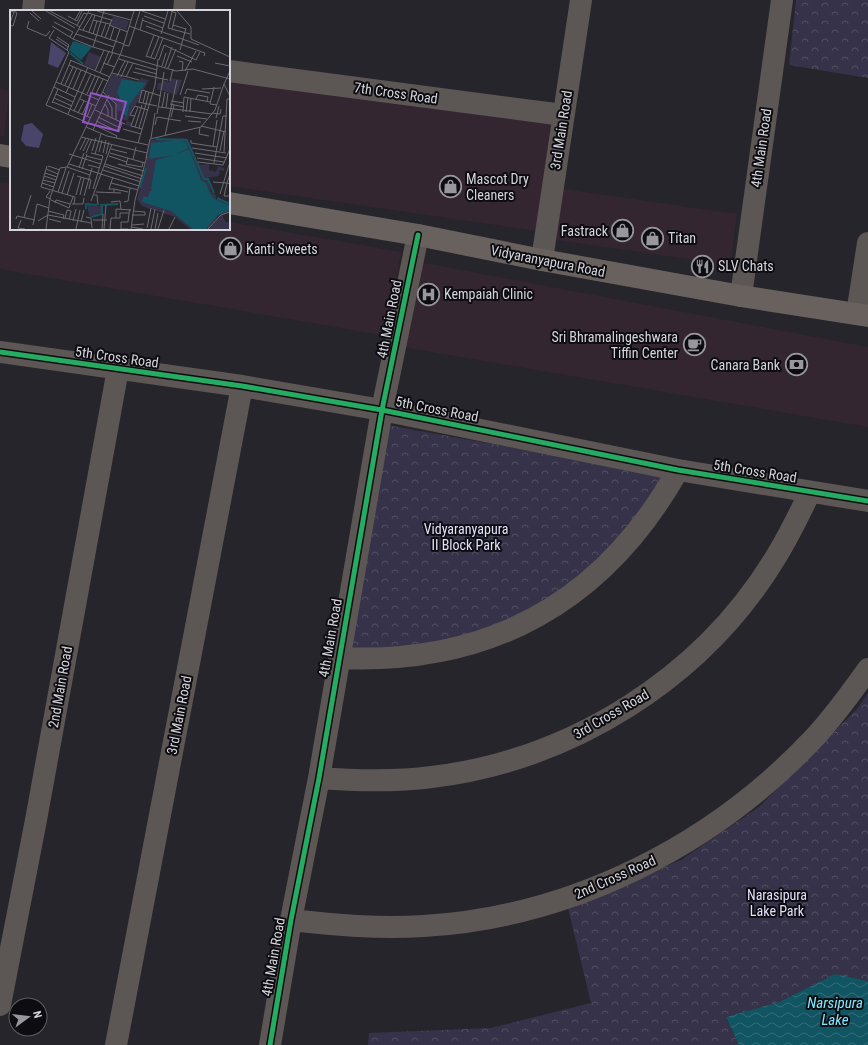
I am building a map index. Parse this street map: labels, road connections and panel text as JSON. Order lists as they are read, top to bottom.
{
  "streets": {
    "main road": ["Vidyaranyapura Road"],
    "street": [
      "7th Cross Road",
      "3rd Main Road",
      "4th Main Road",
      "5th Cross Road",
      "2nd Main Road",
      "3rd Cross Road",
      "2nd Cross Road"
    ]
  },
  "crossings": [
    ["7th Cross Road", "3rd Main Road"],
    ["3rd Main Road", "Vidyaranyapura Road"],
    ["3rd Main Road", "5th Cross Road"],
    ["4th Main Road", "Vidyaranyapura Road"],
    ["4th Main Road", "5th Cross Road"],
    ["4th Main Road", "3rd Cross Road"],
    ["4th Main Road", "2nd Cross Road"],
    ["5th Cross Road", "2nd Main Road"],
    ["5th Cross Road", "3rd Cross Road"]
  ],
  "water": ["Narsipura Lake"],
  "parks": ["Vidyaranyapura II Block Park", "Narasipura Lake Park"],
  "places": {
    "shop": [
      "Mascot Dry Cleaners",
      "Fastrack",
      "Titan",
      "Kanti Sweets"
    ],
    "restaurant": ["SLV Chats"],
    "hospital": ["Kempaiah Clinic"],
    "cafe": ["Sri Bhramalingeshwara Tiffin Center"],
    "bank": ["Canara Bank"]
  },
  "north": "right"
}
